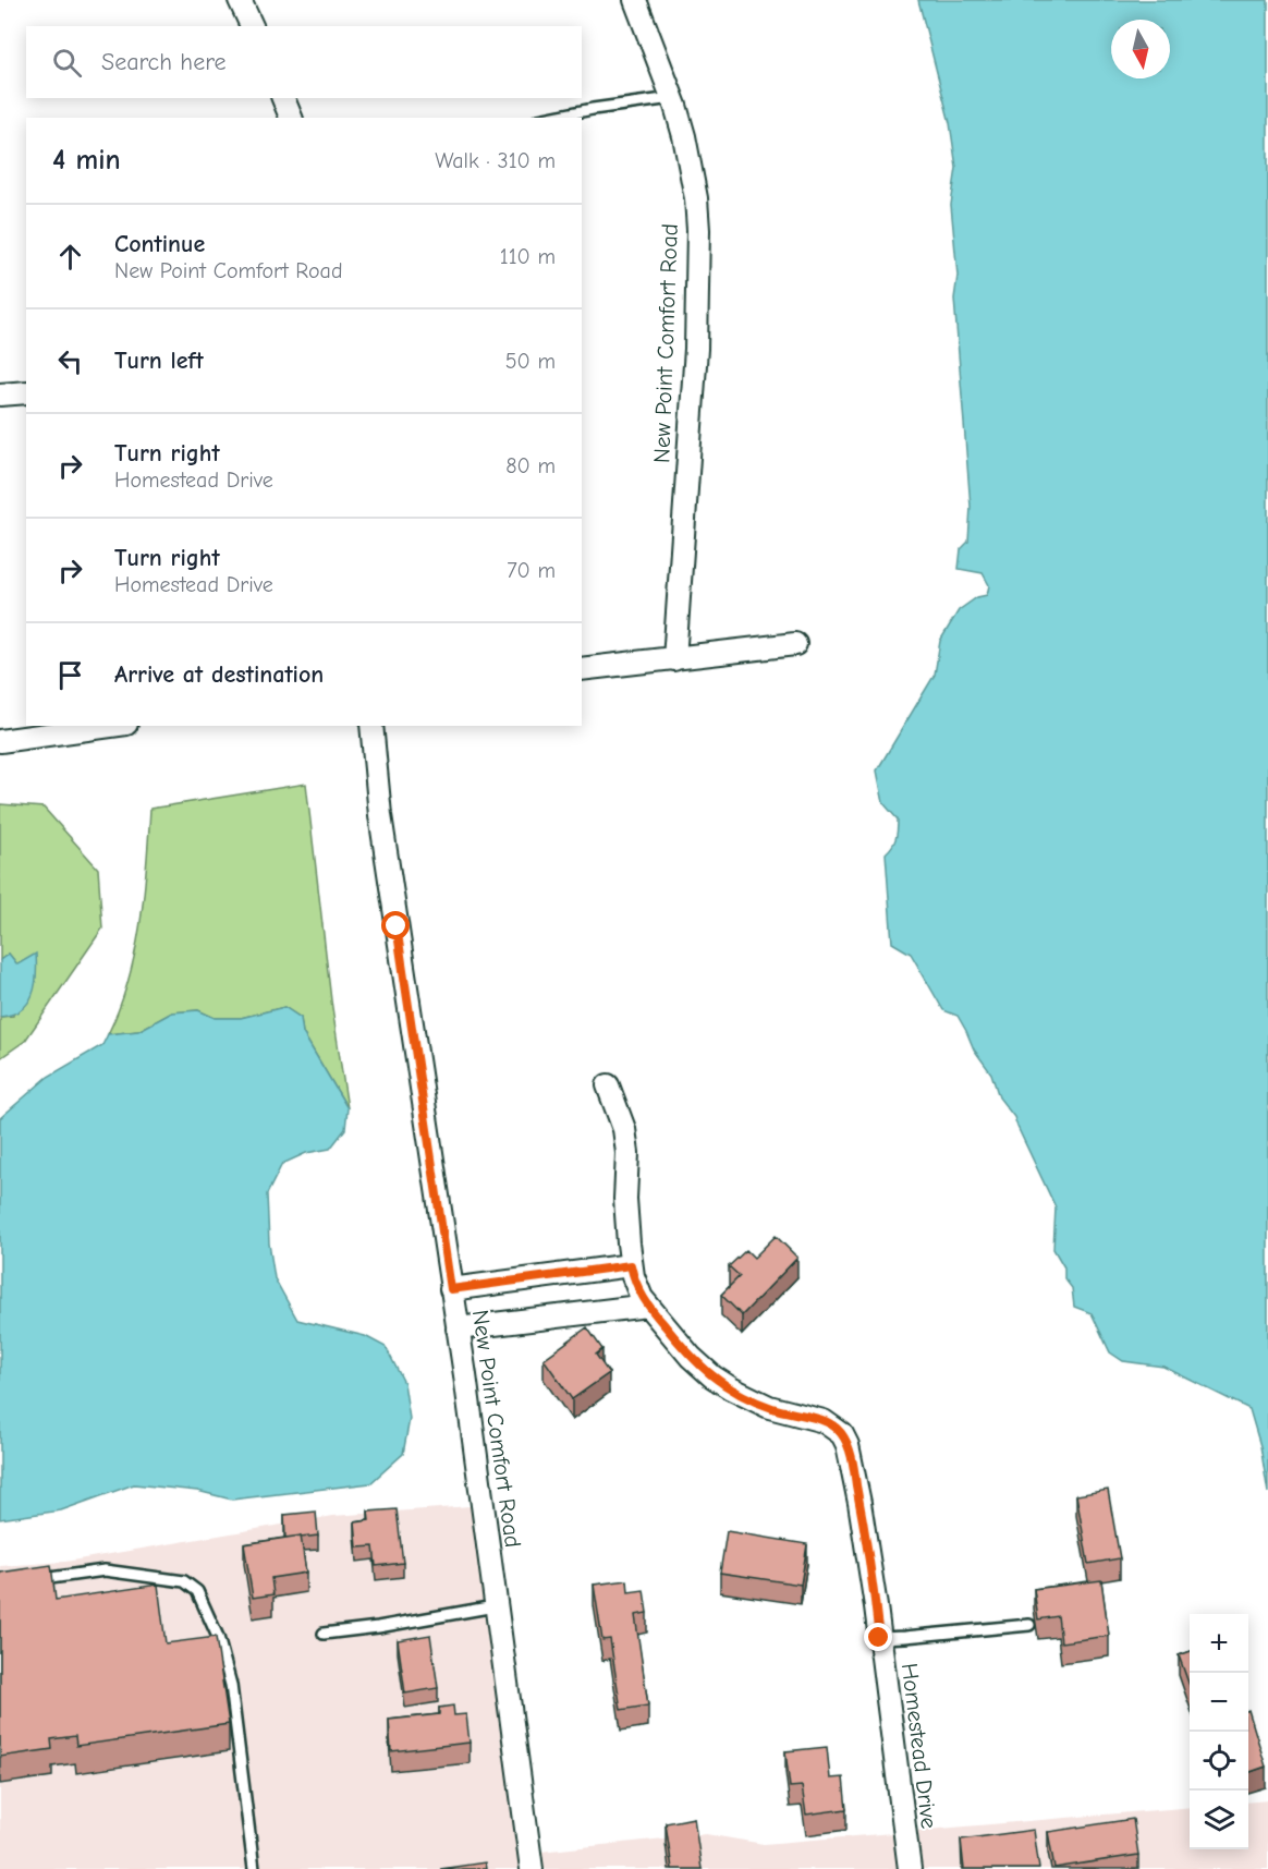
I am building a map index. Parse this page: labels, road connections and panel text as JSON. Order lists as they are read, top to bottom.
{
  "streets": {
    "street": ["New Point Comfort Road", "Homestead Drive"]
  },
  "north": "bottom",
  "page": {
    "search": "Search here",
    "heading": ["4 min", "Walk · 310 m"],
    "list": [
      ["Continue", "New Point Comfort Road", "110 m"],
      ["Turn left", "50 m"],
      ["Turn right", "Homestead Drive", "80 m"],
      ["Turn right", "Homestead Drive", "70 m"],
      "Arrive at destination"
    ],
    "map_buttons": ["+", "−"]
  }
}
